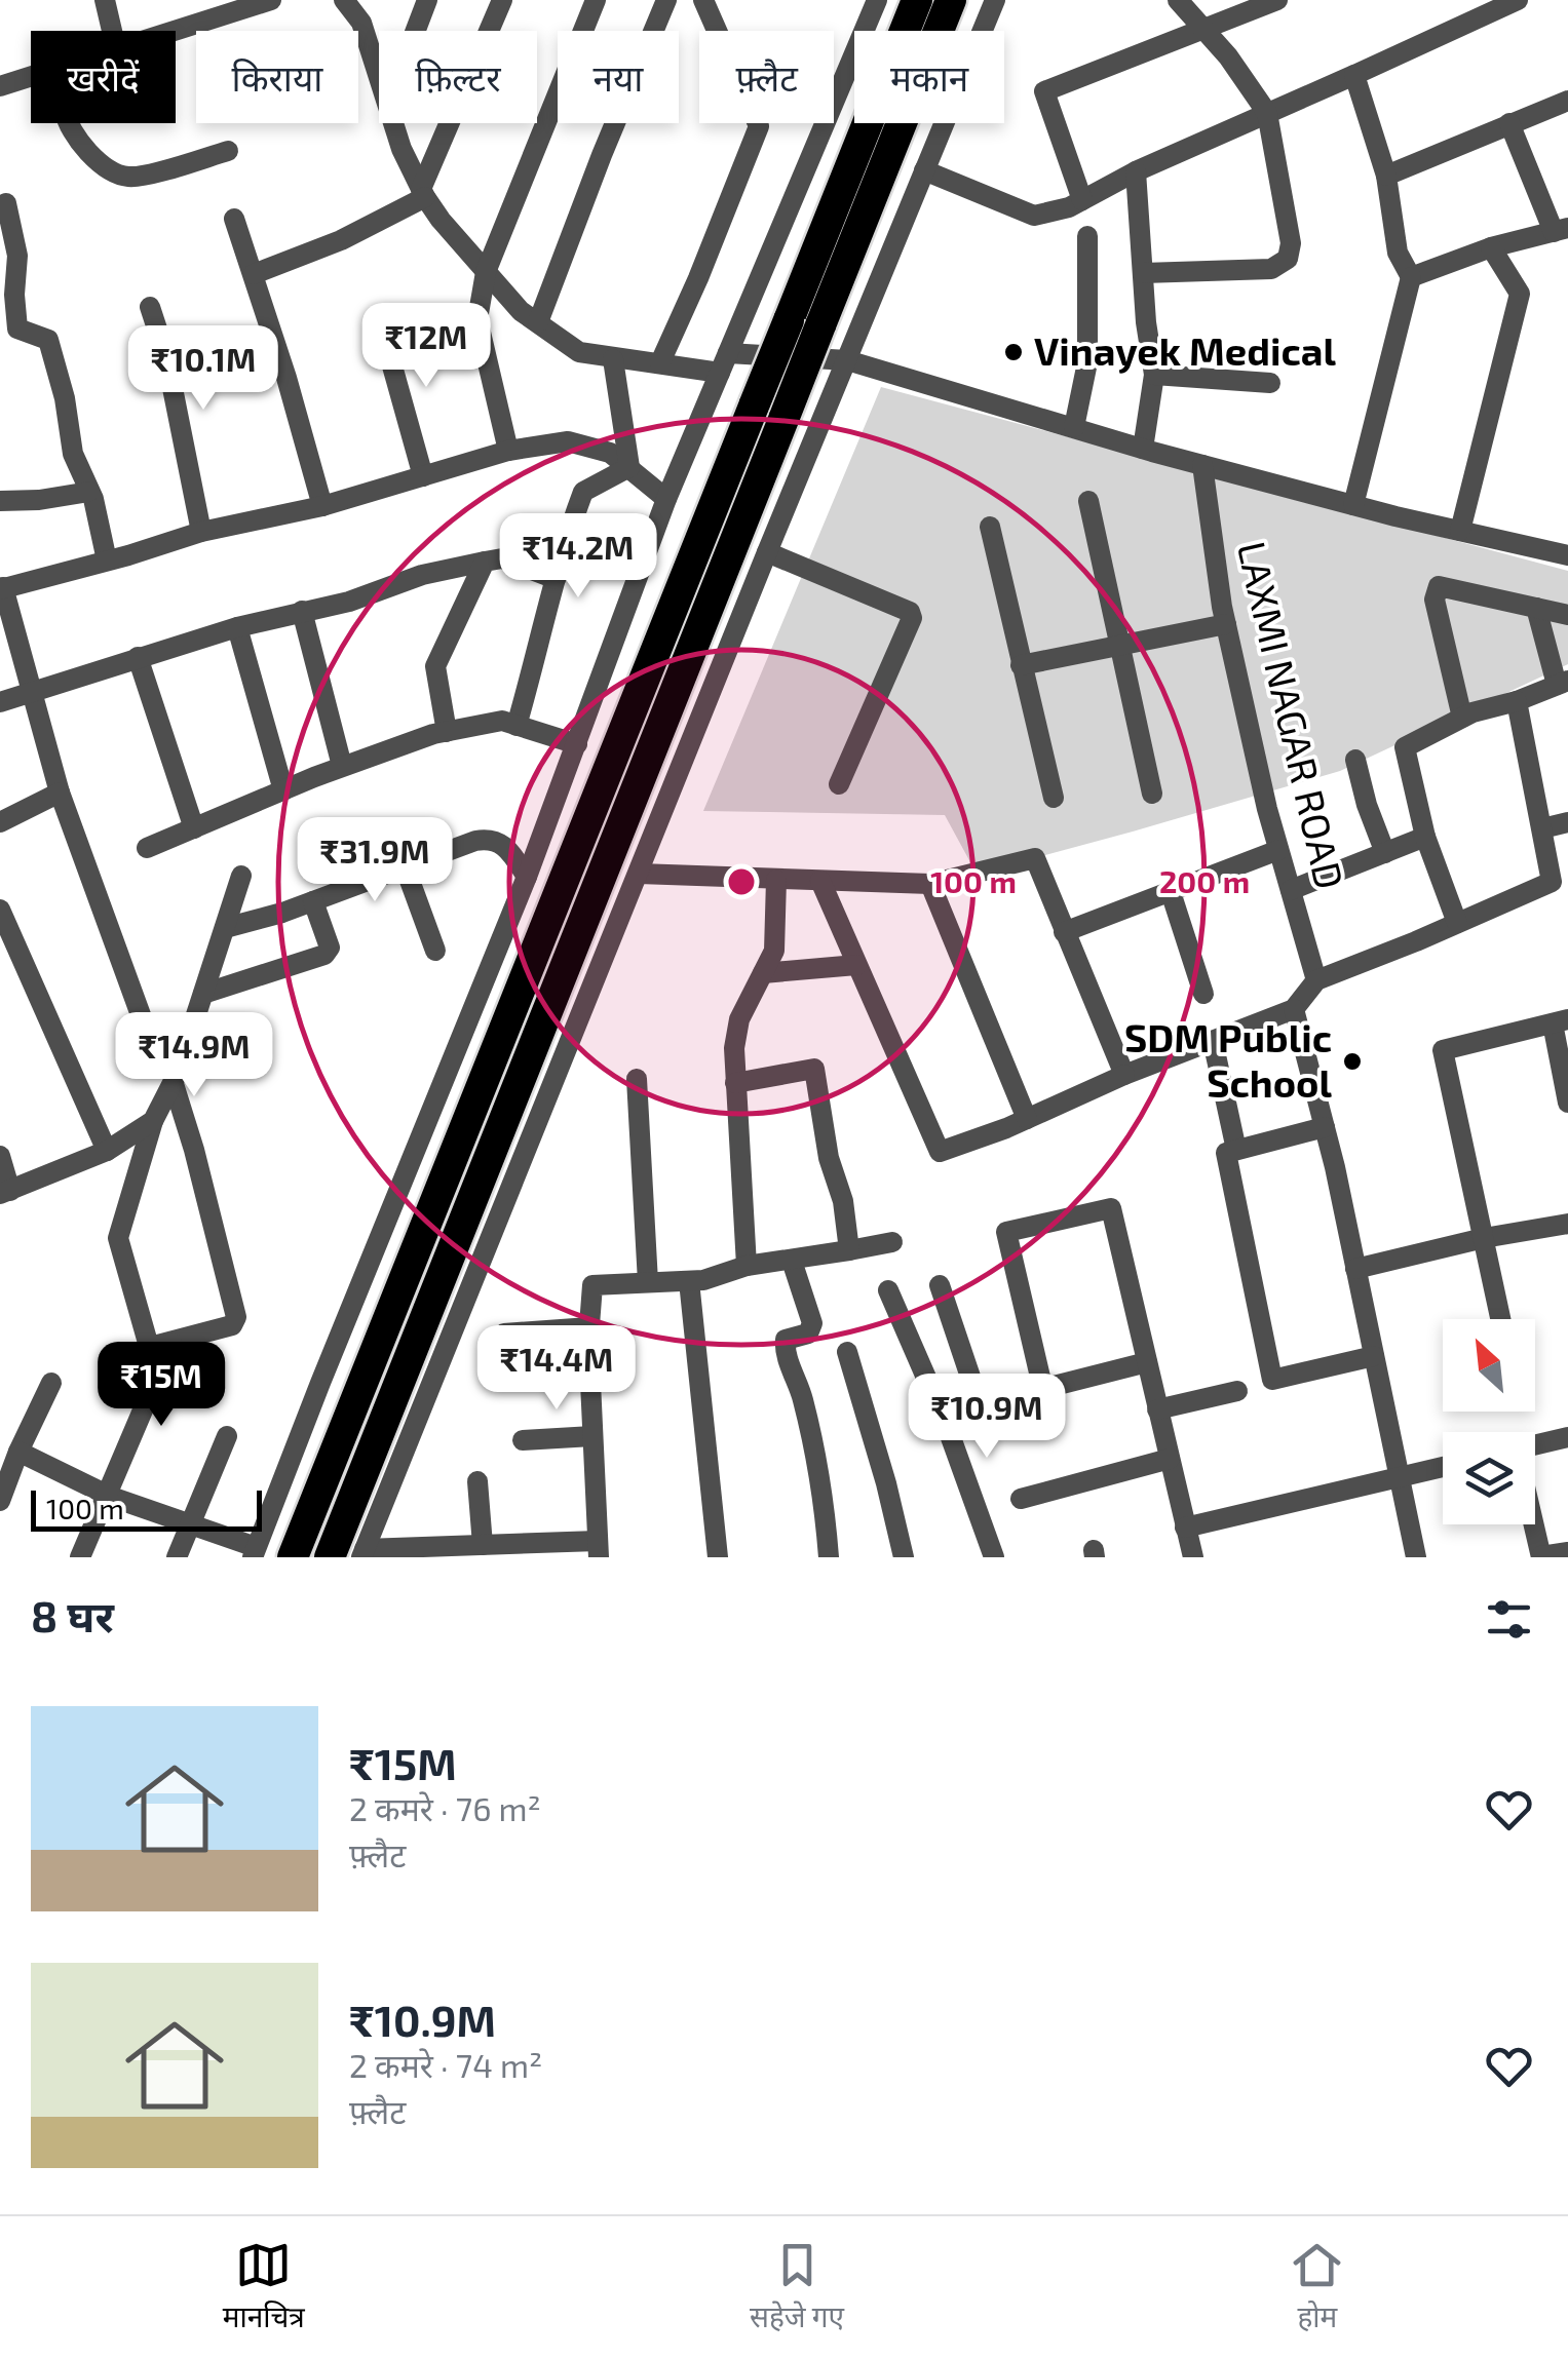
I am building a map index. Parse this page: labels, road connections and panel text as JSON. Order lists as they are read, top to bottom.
{
  "streets": {
    "street": ["LAXMI NAGAR ROAD"]
  },
  "places": ["Vinayek Medical", "SDM Public School"],
  "scale_bar": "100 m",
  "north": "top left",
  "page": {
    "chip": [
      "खरीदें",
      "किराया",
      "फ़िल्टर",
      "नया",
      "फ़्लैट",
      "मकान"
    ],
    "price": [
      "₹12M",
      "₹10.1M",
      "₹14.2M",
      "₹31.9M",
      "₹14.9M",
      "₹14.4M",
      "₹15M",
      "₹10.9M"
    ],
    "scale": "100 m",
    "heading": "8 घर",
    "list": [
      {
        "name": "₹15M",
        "note": "2 कमरे · 76 m² · फ़्लैट"
      },
      {
        "name": "₹10.9M",
        "note": "2 कमरे · 74 m² · फ़्लैट"
      }
    ],
    "tabs": ["मानचित्र", "सहेजे गए", "होम"]
  },
  "rings": ["100 m", "200 m"]
}
